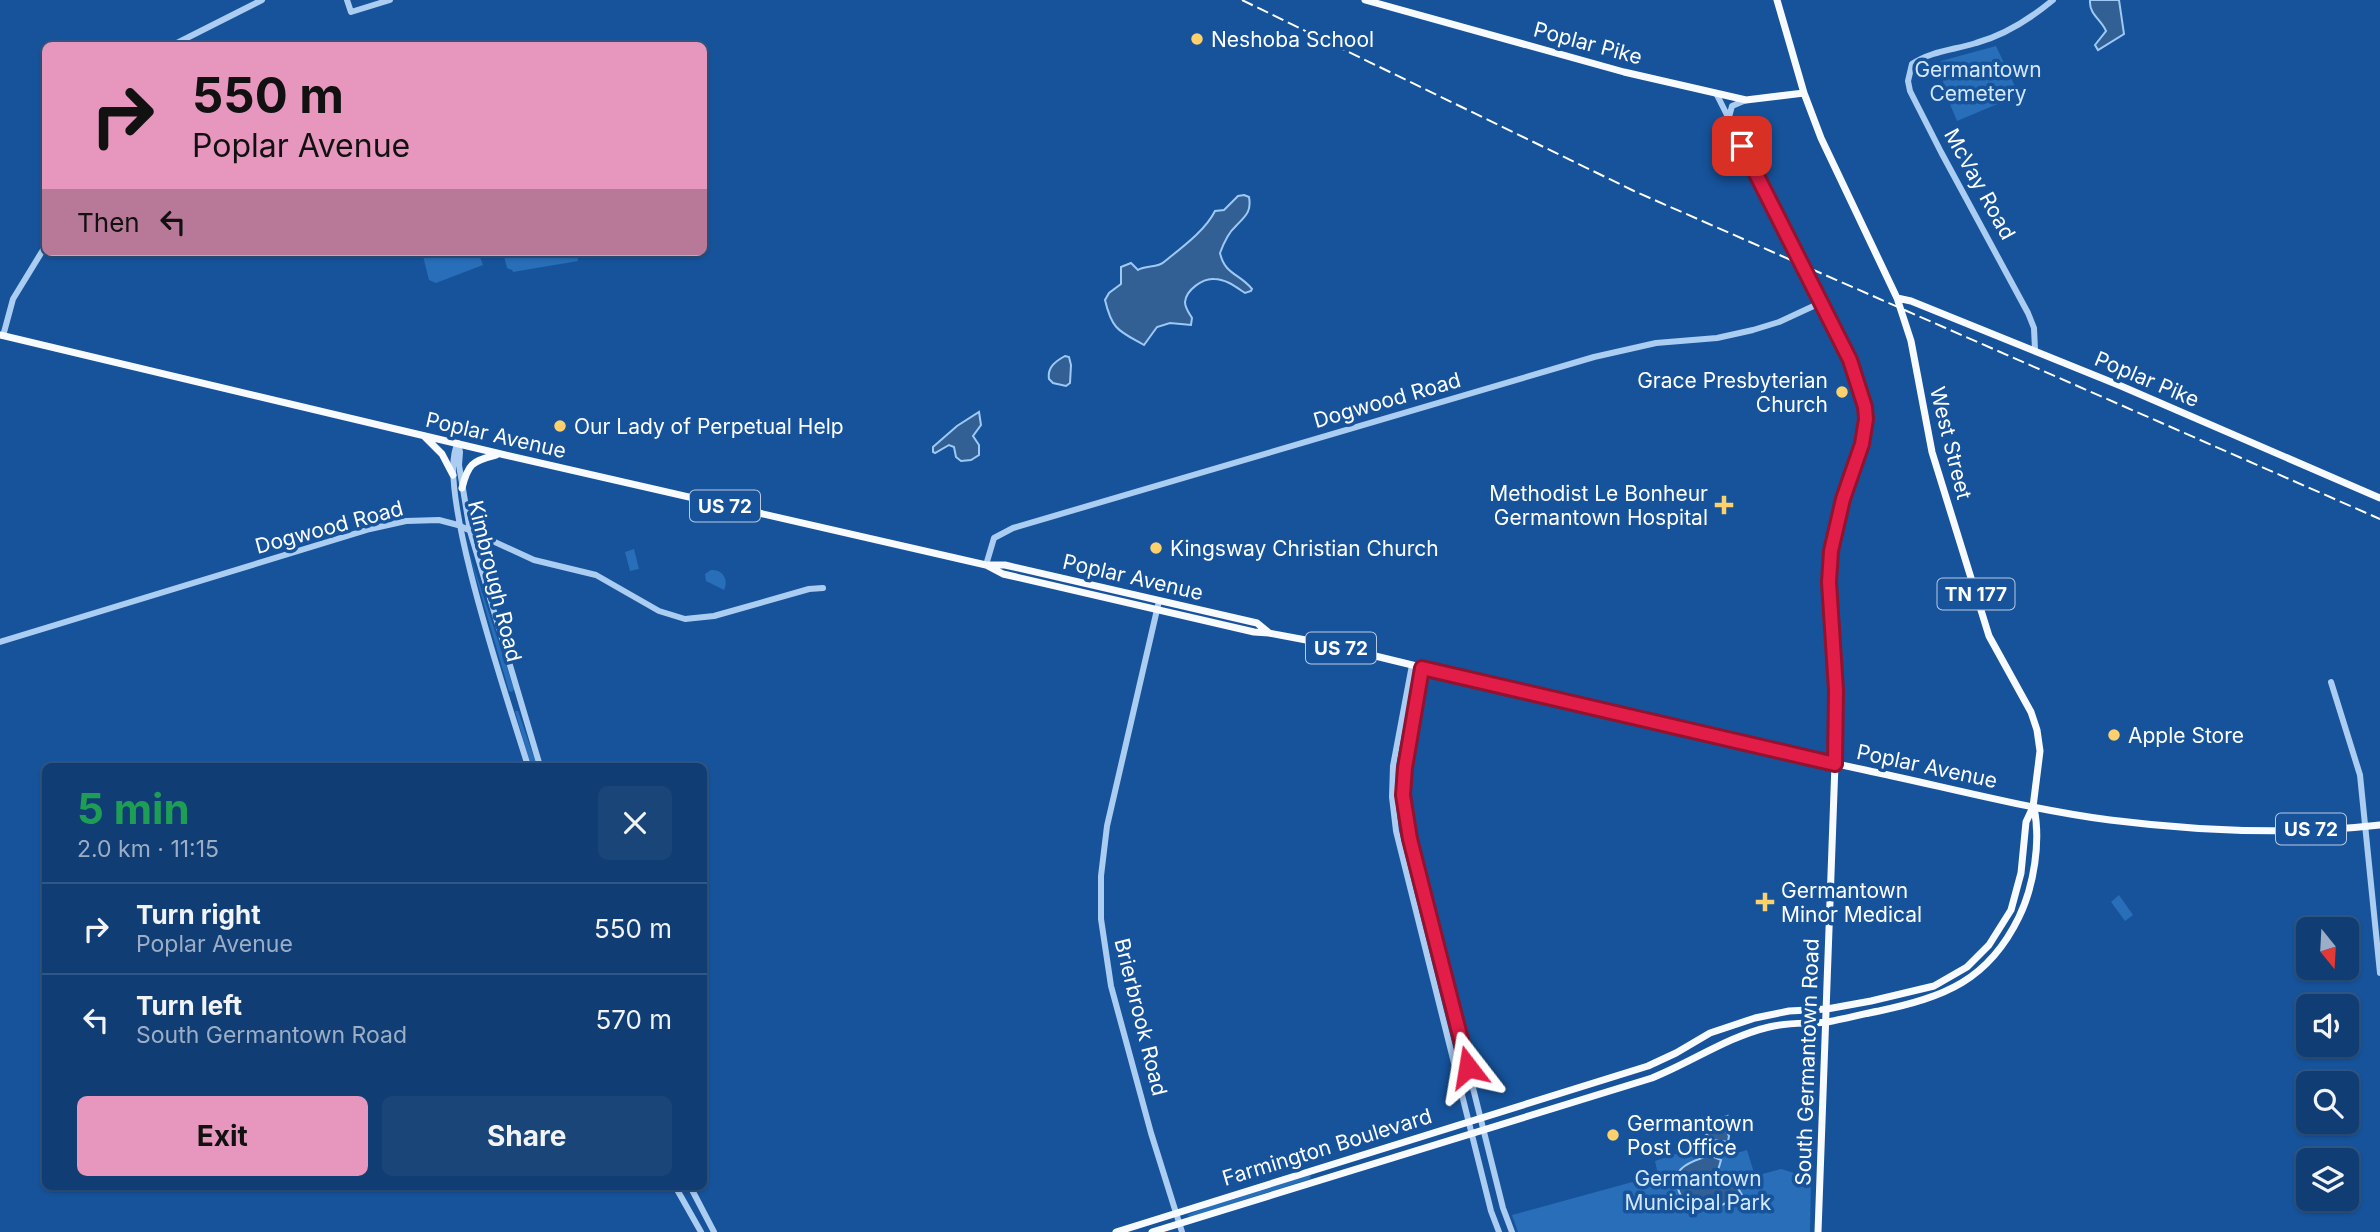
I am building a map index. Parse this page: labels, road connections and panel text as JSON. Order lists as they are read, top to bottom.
{
  "streets": {
    "main road": [
      "Poplar Pike",
      "Poplar Avenue",
      "West Street",
      "US 72",
      "TN 177",
      "South Germantown Road",
      "Farmington Boulevard"
    ],
    "street": [
      "McVay Road",
      "Dogwood Road",
      "Kimbrough Road",
      "Brierbrook Road"
    ]
  },
  "crossings": [
    ["Poplar Pike", "McVay Road"],
    ["Poplar Pike", "West Street"],
    ["Poplar Pike", "TN 177"],
    ["Poplar Pike", "South Germantown Road"],
    ["Dogwood Road", "Poplar Avenue"],
    ["Dogwood Road", "Kimbrough Road"],
    ["Dogwood Road", "South Germantown Road"],
    ["Poplar Avenue", "West Street"],
    ["Poplar Avenue", "Kimbrough Road"],
    ["Poplar Avenue", "Brierbrook Road"],
    ["Poplar Avenue", "South Germantown Road"],
    ["Poplar Avenue", "Farmington Boulevard"],
    ["West Street", "TN 177"],
    ["West Street", "Farmington Boulevard"],
    ["Brierbrook Road", "Farmington Boulevard"],
    ["South Germantown Road", "Farmington Boulevard"]
  ],
  "parks": ["Germantown Cemetery", "Germantown Municipal Park"],
  "places": {
    "other": [
      "Neshoba School",
      "Grace Presbyterian Church",
      "Our Lady of Perpetual Help",
      "Kingsway Christian Church",
      "Apple Store",
      "Germantown Post Office"
    ],
    "health": ["Methodist Le Bonheur Germantown Hospital", "Germantown Minor Medical"]
  },
  "north": "bottom",
  "page": {
    "turn": ["550 m", "Poplar Avenue"],
    "then": "Then",
    "heading": ["5 min", "2.0 km · 11:15"],
    "list": [
      {
        "name": "Turn right",
        "note": "Poplar Avenue",
        "value": "550 m"
      },
      {
        "name": "Turn left",
        "note": "South Germantown Road",
        "value": "570 m"
      }
    ],
    "buttons": ["Exit", "Share"]
  }
}
